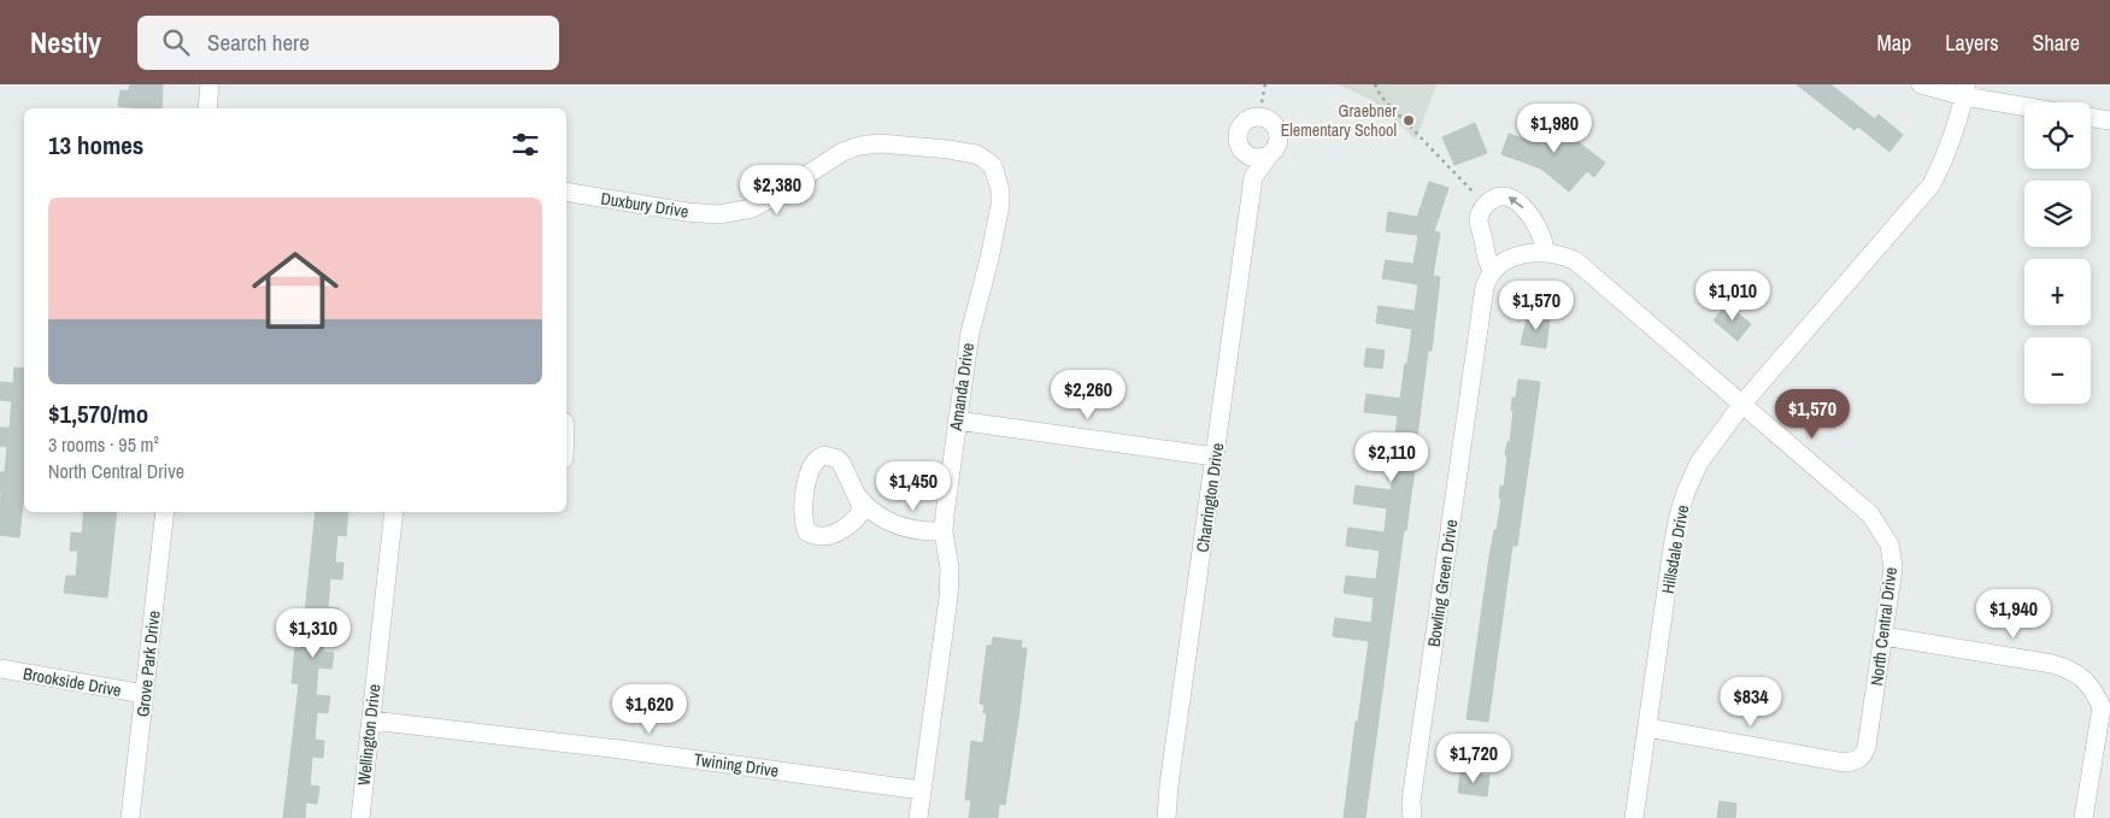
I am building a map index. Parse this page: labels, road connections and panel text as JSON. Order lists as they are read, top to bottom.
{
  "streets": {
    "street": [
      "Duxbury Drive",
      "Amanda Drive",
      "Charrington Drive",
      "Hillsdale Drive",
      "Bowling Green Drive",
      "North Central Drive",
      "Grove Park Drive",
      "Brookside Drive",
      "Wellington Drive",
      "Twining Drive"
    ]
  },
  "crossings": [
    ["Duxbury Drive", "Amanda Drive"],
    ["Amanda Drive", "Twining Drive"],
    ["Hillsdale Drive", "North Central Drive"],
    ["Bowling Green Drive", "North Central Drive"],
    ["Grove Park Drive", "Brookside Drive"],
    ["Wellington Drive", "Twining Drive"]
  ],
  "places": ["Graebner Elementary School"],
  "page": {
    "header": "Nestly",
    "search": "Search here",
    "nav": ["Map", "Layers", "Share"],
    "map_buttons": ["+", "−"],
    "price": [
      "$1,980",
      "$2,380",
      "$1,010",
      "$1,570",
      "$2,260",
      "$1,570",
      "$2,110",
      "$1,450",
      "$1,940",
      "$1,310",
      "$834",
      "$1,620",
      "$1,720"
    ],
    "heading": "13 homes",
    "list": [
      {
        "name": "$1,570/mo",
        "note": "3 rooms · 95 m² · North Central Drive"
      }
    ]
  }
}
